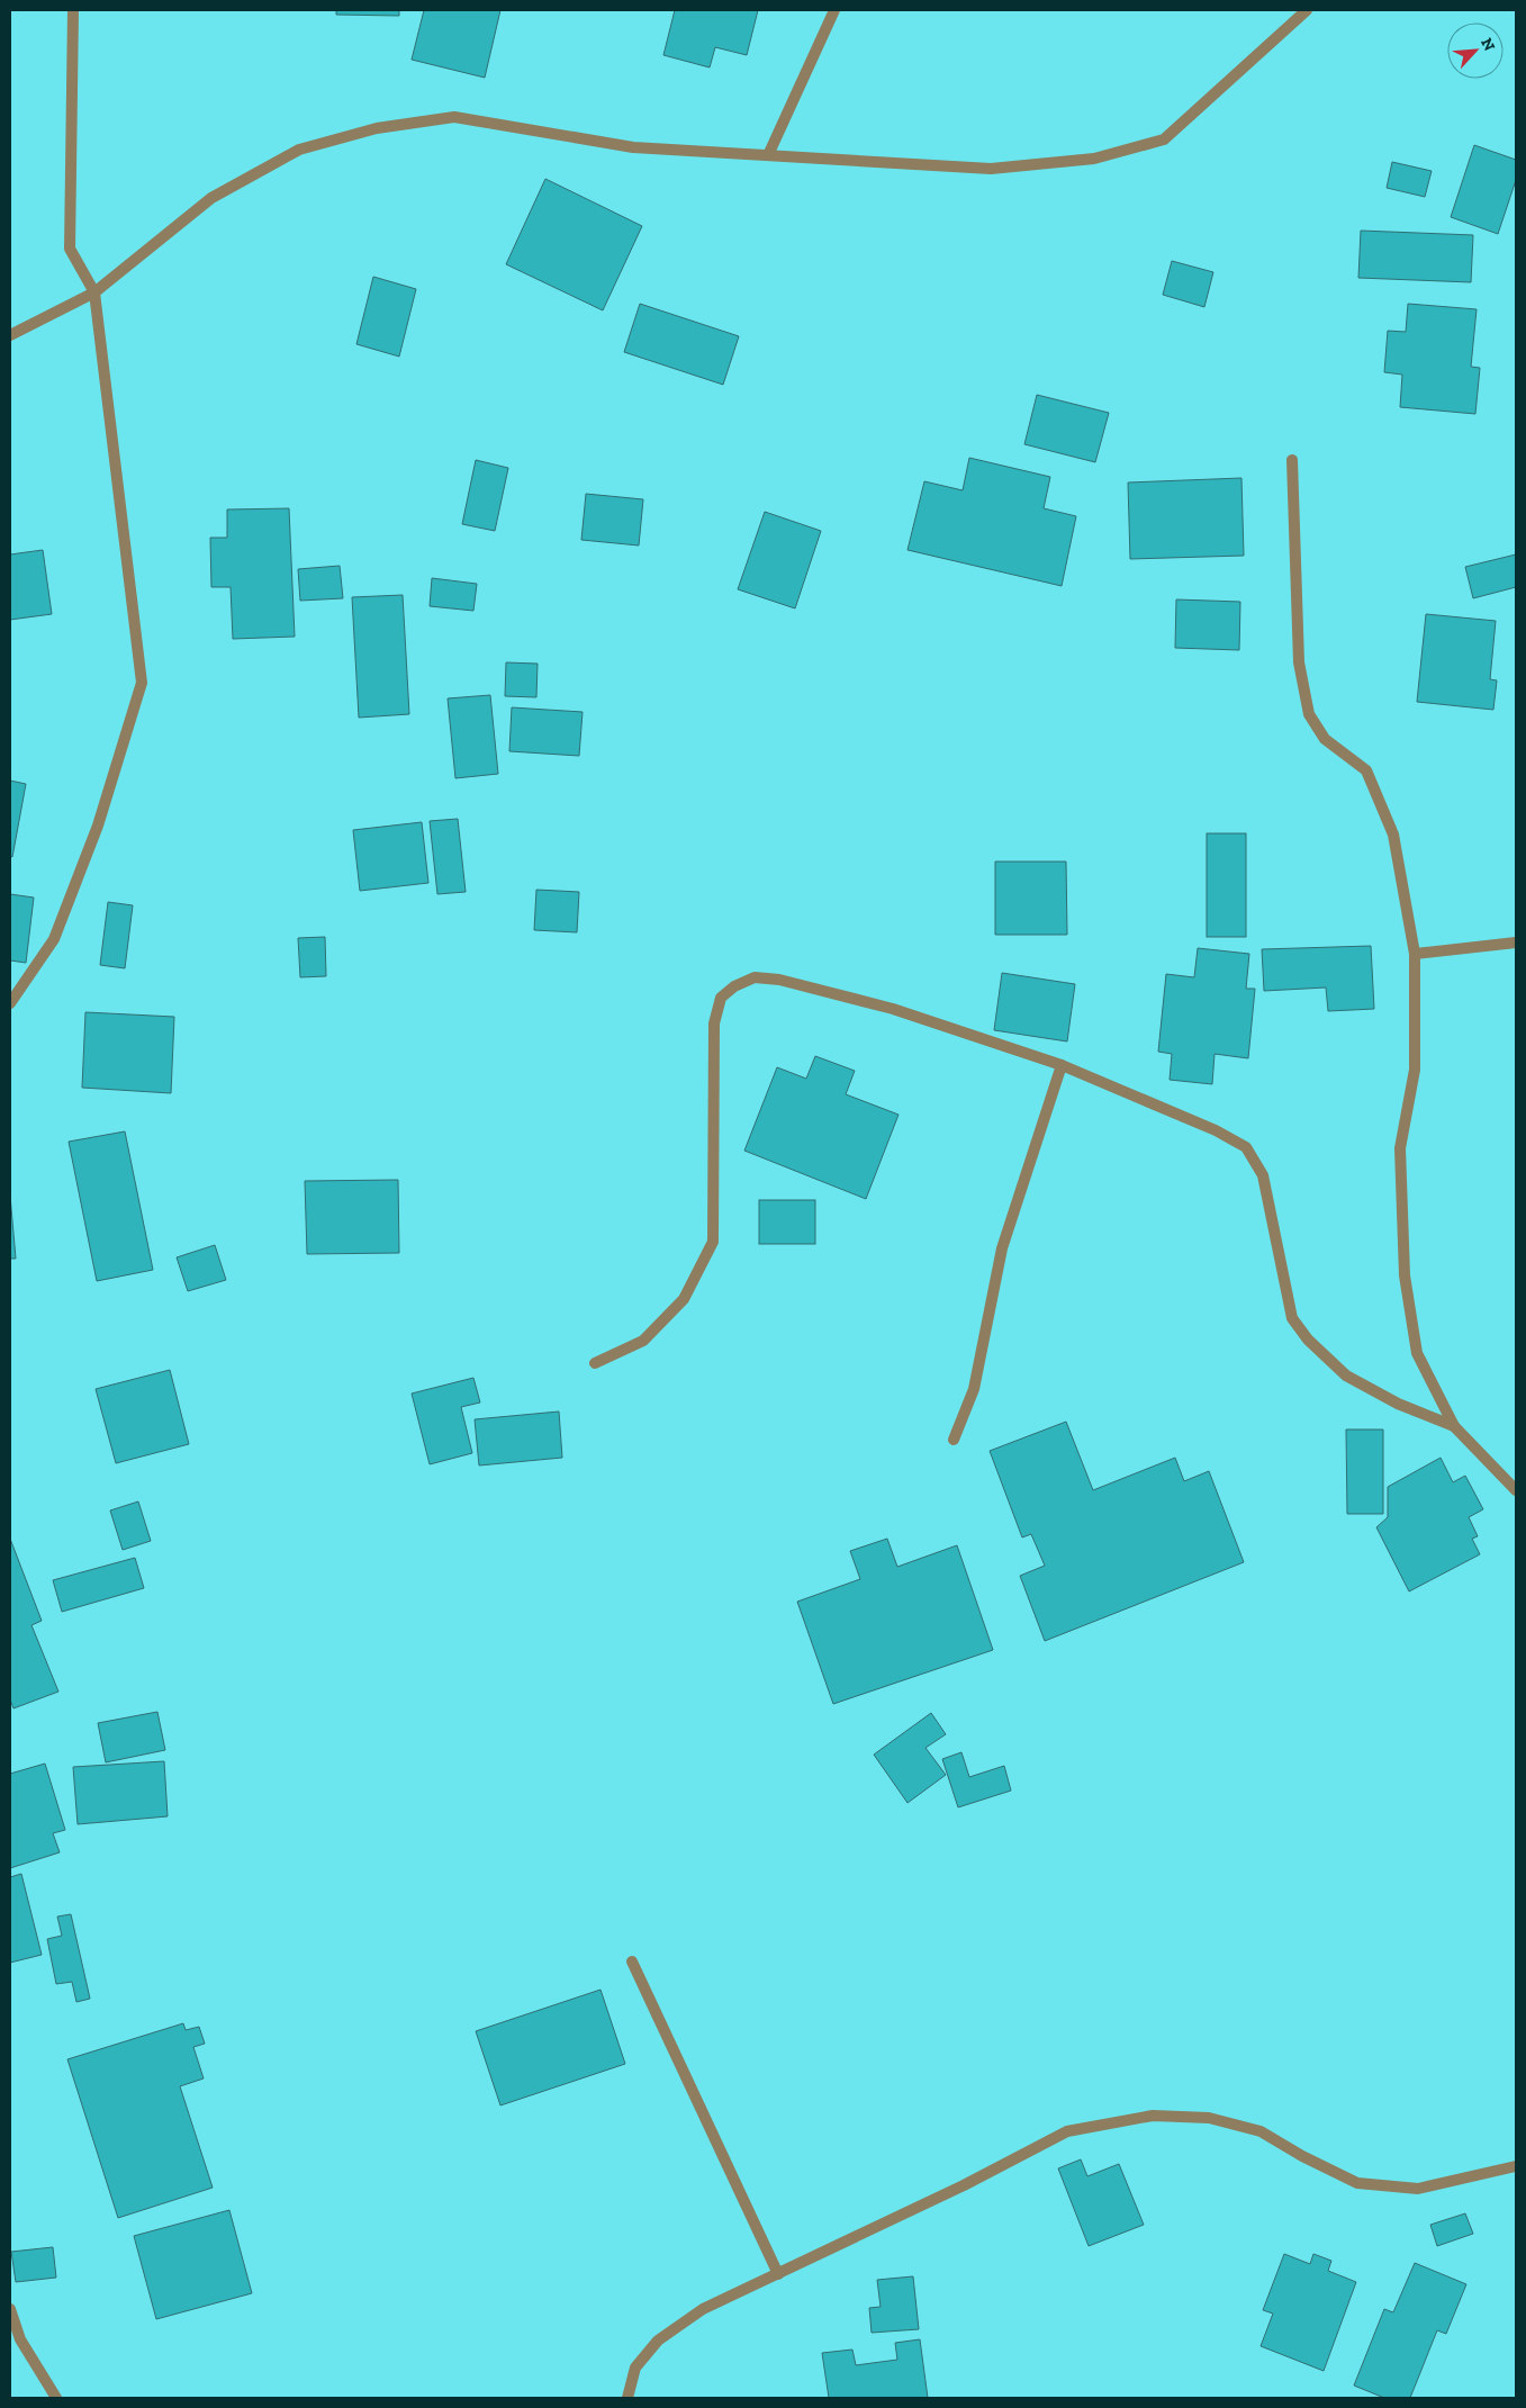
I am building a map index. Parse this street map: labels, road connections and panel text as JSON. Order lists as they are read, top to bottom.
{
  "north": "top right"
}
